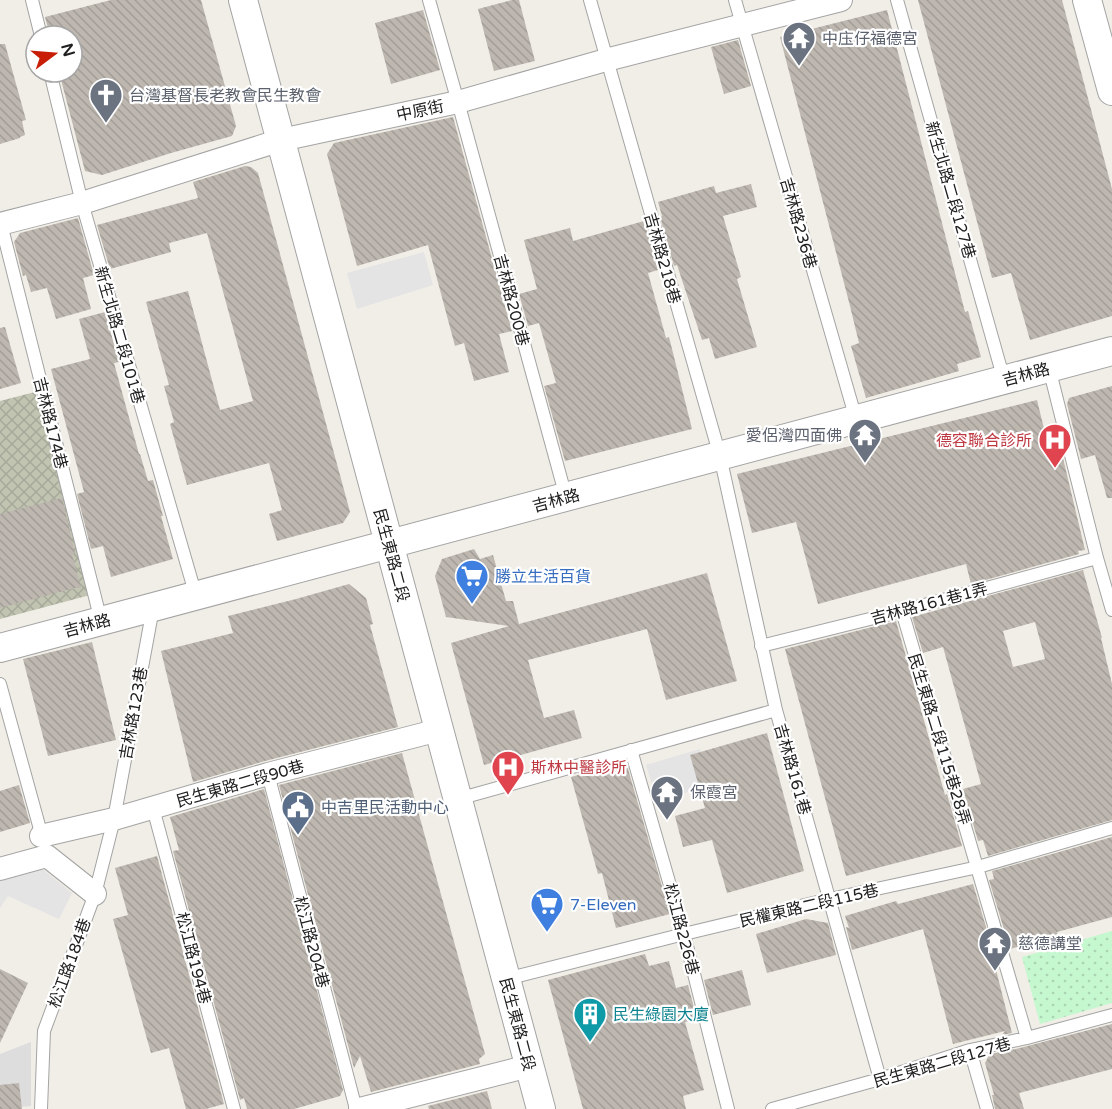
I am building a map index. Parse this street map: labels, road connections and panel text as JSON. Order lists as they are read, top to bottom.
{
  "streets": {
    "street": [
      "中原街",
      "吉林路",
      "民生東路二段",
      "民生東路二段90巷"
    ],
    "lane": [
      "新生北路二段127巷",
      "吉林路236巷",
      "吉林路218巷",
      "吉林路200巷",
      "新生北路二段101巷",
      "吉林路174巷",
      "吉林路161巷1弄",
      "吉林路123巷",
      "民生東路二段115巷28弄",
      "吉林路161巷",
      "民權東路二段115巷",
      "松江路226巷",
      "松江路204巷",
      "松江路194巷",
      "松江路184巷",
      "民生東路二段127巷"
    ]
  },
  "crossings": [
    ["中原街", "吉林路236巷"],
    ["中原街", "吉林路218巷"],
    ["中原街", "吉林路200巷"],
    ["中原街", "新生北路二段101巷"],
    ["中原街", "吉林路174巷"],
    ["中原街", "民生東路二段"],
    ["新生北路二段127巷", "吉林路"],
    ["吉林路236巷", "吉林路"],
    ["吉林路218巷", "吉林路"],
    ["吉林路218巷", "吉林路161巷"],
    ["吉林路200巷", "吉林路"],
    ["新生北路二段101巷", "吉林路"],
    ["吉林路", "吉林路174巷"],
    ["吉林路", "民生東路二段"],
    ["吉林路", "吉林路123巷"],
    ["吉林路", "吉林路161巷"],
    ["民生東路二段", "民生東路二段90巷"],
    ["民生東路二段", "民權東路二段115巷"],
    ["吉林路161巷1弄", "民生東路二段115巷28弄"],
    ["吉林路161巷1弄", "吉林路161巷"],
    ["吉林路123巷", "民生東路二段90巷"],
    ["吉林路123巷", "松江路184巷"],
    ["民生東路二段115巷28弄", "民權東路二段115巷"],
    ["民生東路二段115巷28弄", "民生東路二段127巷"],
    ["吉林路161巷", "民權東路二段115巷"],
    ["吉林路161巷", "民生東路二段127巷"],
    ["民生東路二段90巷", "松江路204巷"],
    ["民生東路二段90巷", "松江路194巷"],
    ["民生東路二段90巷", "松江路184巷"],
    ["民權東路二段115巷", "松江路226巷"]
  ],
  "places": {
    "temple": [
      "中庒仔福德宮",
      "愛侶灣四面佛",
      "保霞宮",
      "慈德講堂"
    ],
    "church": ["台灣基督長老教會民生教會"],
    "hospital": ["德容聯合診所", "斯林中醫診所"],
    "supermarket": ["勝立生活百貨", "7-Eleven"],
    "public building": ["中吉里民活動中心"],
    "building": ["民生綠園大廈"]
  },
  "north": "right"
}
